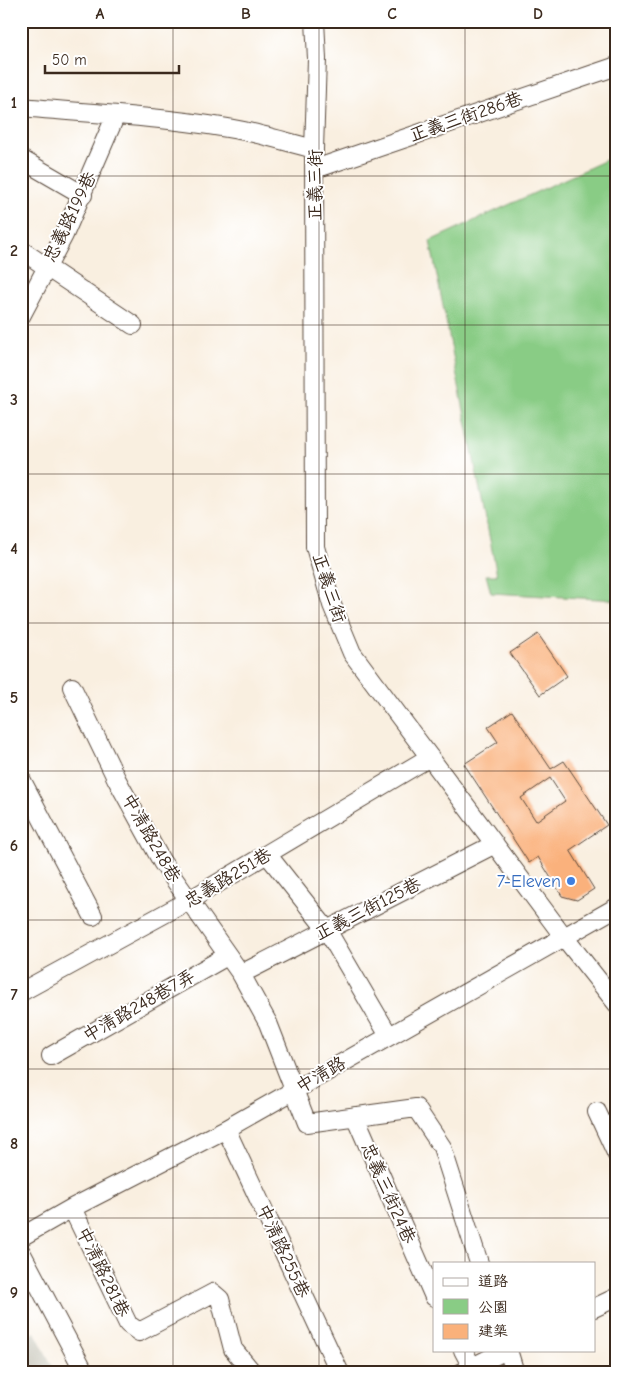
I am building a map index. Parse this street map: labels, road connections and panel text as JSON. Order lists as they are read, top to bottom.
{
  "streets": {
    "street": [
      "正義三街286巷",
      "正義三街",
      "忠義路199巷",
      "中清路248巷",
      "忠義路251巷",
      "正義三街125巷",
      "中清路248巷7弄",
      "中清路",
      "忠義三街24巷",
      "中清路255巷",
      "中清路281巷"
    ]
  },
  "crossings": [
    ["正義三街286巷", "正義三街"],
    ["正義三街", "忠義路251巷"],
    ["正義三街", "正義三街125巷"],
    ["正義三街", "中清路"],
    ["中清路248巷", "忠義路251巷"],
    ["中清路248巷", "正義三街125巷"],
    ["中清路248巷", "中清路248巷7弄"],
    ["中清路248巷", "中清路"],
    ["中清路248巷", "忠義三街24巷"],
    ["中清路", "中清路255巷"],
    ["中清路", "中清路281巷"]
  ],
  "places": ["7-Eleven"],
  "legend": ["道路", "公園", "建築"],
  "scale_bar": "50 m",
  "grid": {
    "columns": [
      "A",
      "B",
      "C",
      "D"
    ],
    "rows": [
      "1",
      "2",
      "3",
      "4",
      "5",
      "6",
      "7",
      "8",
      "9"
    ]
  }
}
